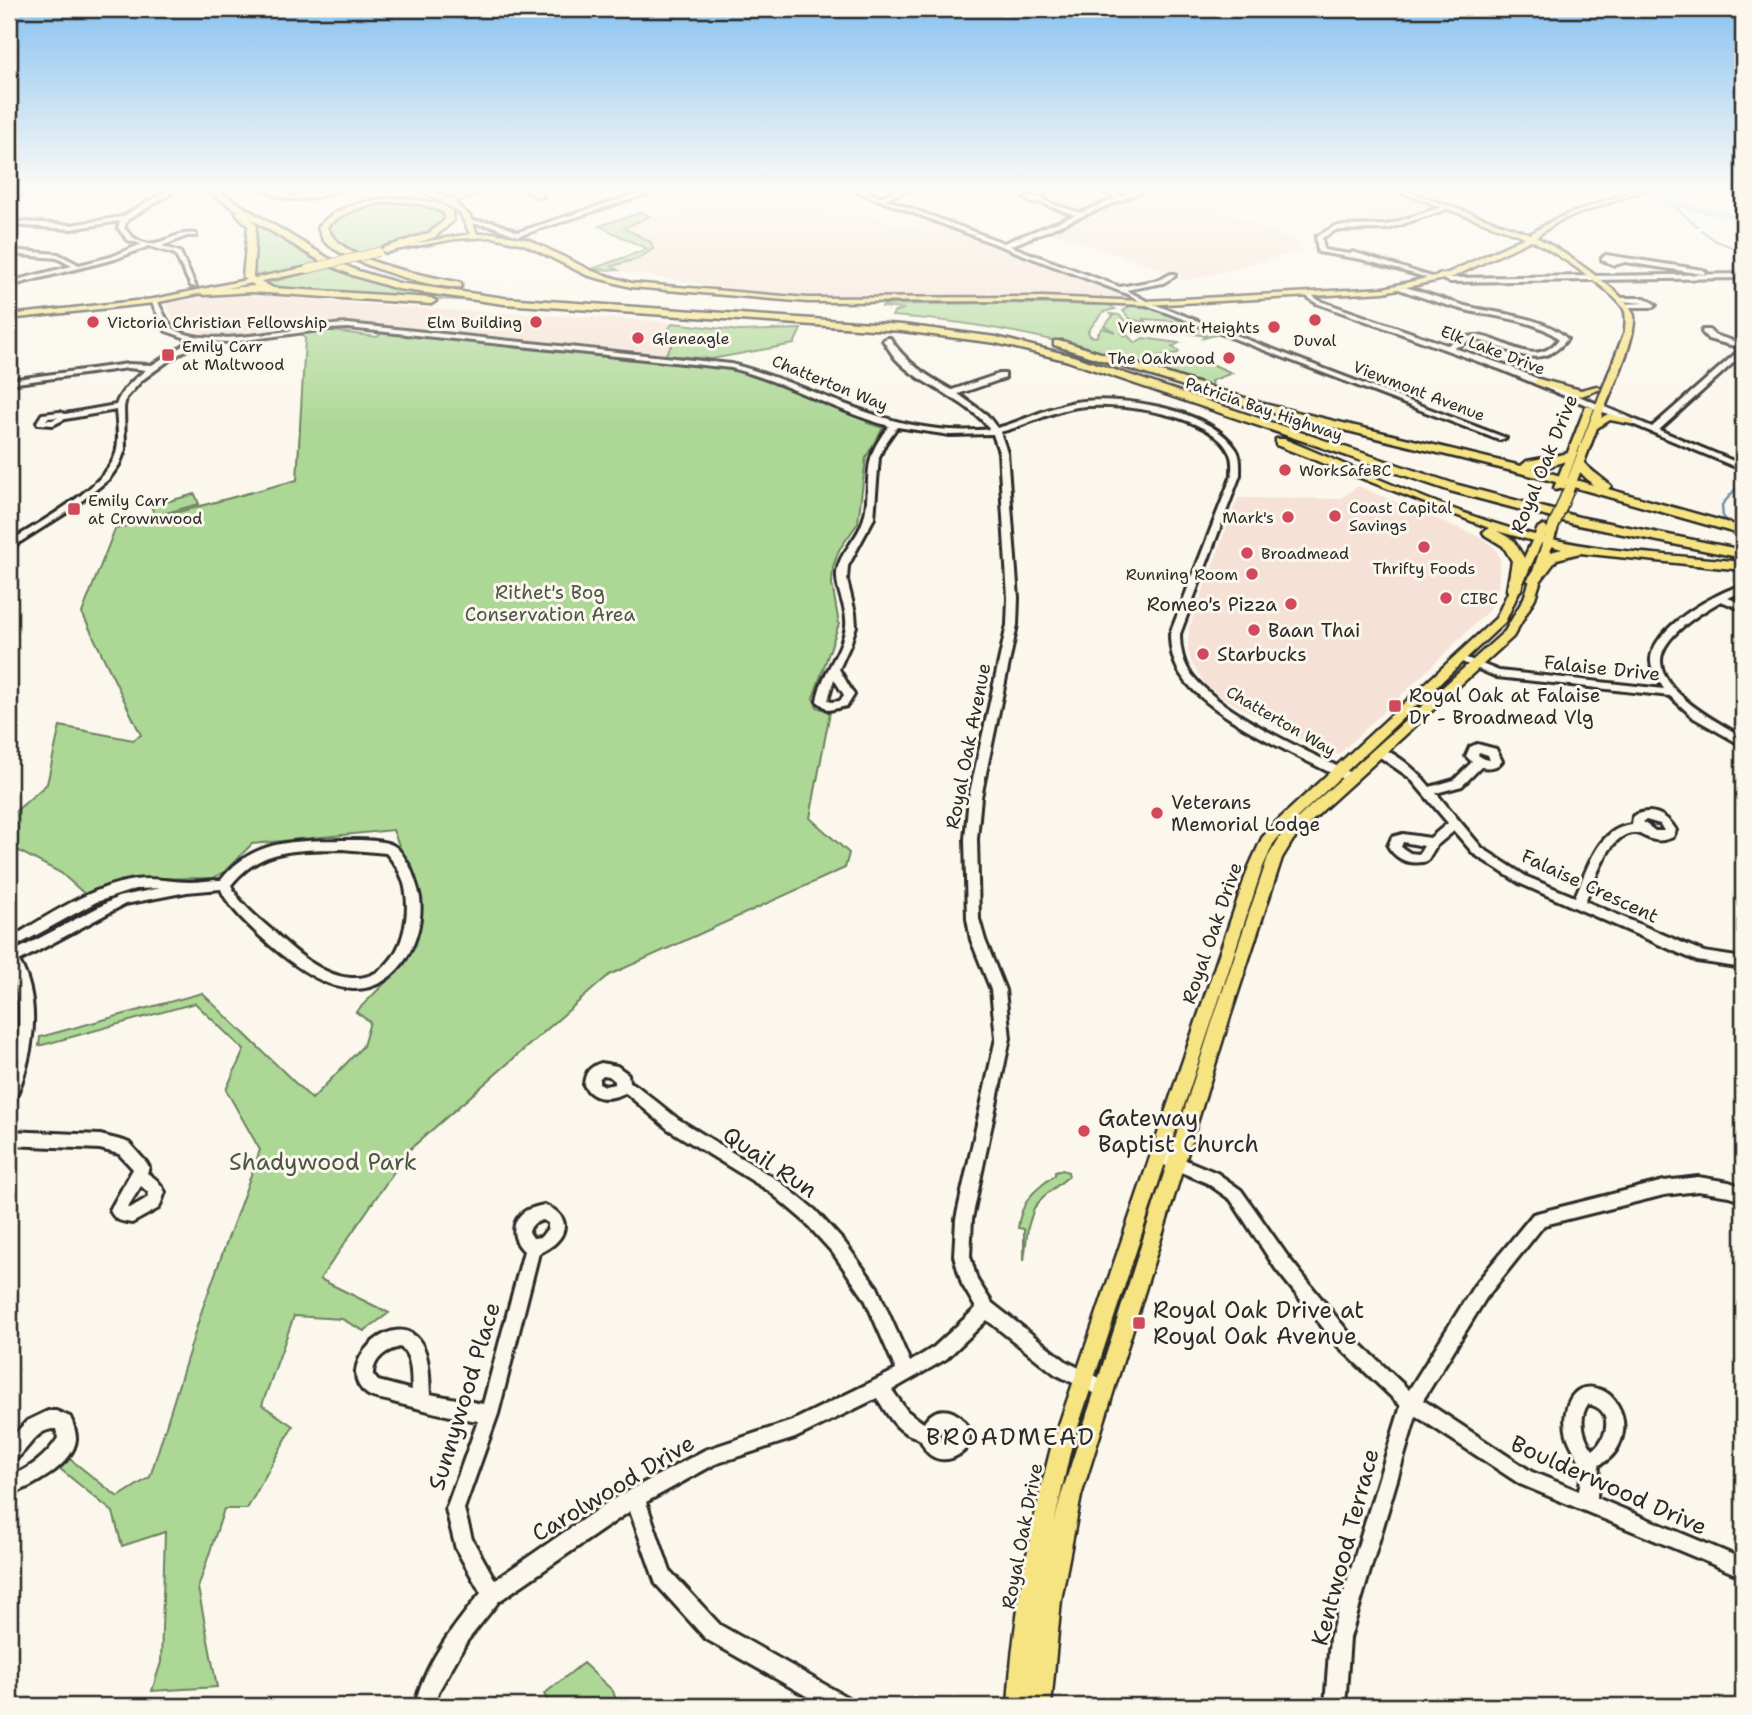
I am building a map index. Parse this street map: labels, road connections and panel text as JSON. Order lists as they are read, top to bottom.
{
  "streets": {
    "highway": ["Patricia Bay Highway"],
    "main road": ["Royal Oak Drive"],
    "street": [
      "Elk Lake Drive",
      "Chatterton Way",
      "Viewmont Avenue",
      "Falaise Drive",
      "Royal Oak Avenue",
      "Falaise Crescent",
      "Quail Run",
      "Sunnywood Place",
      "Boulderwood Drive",
      "Carolwood Drive",
      "Kentwood Terrace"
    ]
  },
  "crossings": [
    ["Elk Lake Drive", "Royal Oak Drive"],
    ["Chatterton Way", "Royal Oak Drive"],
    ["Chatterton Way", "Royal Oak Avenue"],
    ["Royal Oak Drive", "Falaise Drive"],
    ["Royal Oak Drive", "Royal Oak Avenue"],
    ["Royal Oak Drive", "Falaise Crescent"],
    ["Royal Oak Drive", "Boulderwood Drive"],
    ["Royal Oak Avenue", "Carolwood Drive"],
    ["Quail Run", "Carolwood Drive"],
    ["Sunnywood Place", "Carolwood Drive"],
    ["Boulderwood Drive", "Kentwood Terrace"]
  ],
  "districts": ["BROADMEAD"],
  "parks": ["Rithet's Bog Conservation Area", "Shadywood Park"],
  "places": {
    "other": [
      "Duval",
      "Victoria Christian Fellowship",
      "Elm Building",
      "Viewmont Heights",
      "Gleneagle",
      "The Oakwood",
      "WorkSafeBC",
      "Coast Capital Savings",
      "Mark's",
      "Thrifty Foods",
      "Broadmead",
      "Running Room",
      "CIBC",
      "Romeo's Pizza",
      "Baan Thai",
      "Starbucks",
      "Veterans Memorial Lodge",
      "Gateway Baptist Church"
    ],
    "transit": [
      "Emily Carr at Maltwood",
      "Emily Carr at Crownwood",
      "Royal Oak at Falaise Dr - Broadmead Vlg",
      "Royal Oak Drive at Royal Oak Avenue"
    ]
  }
}
